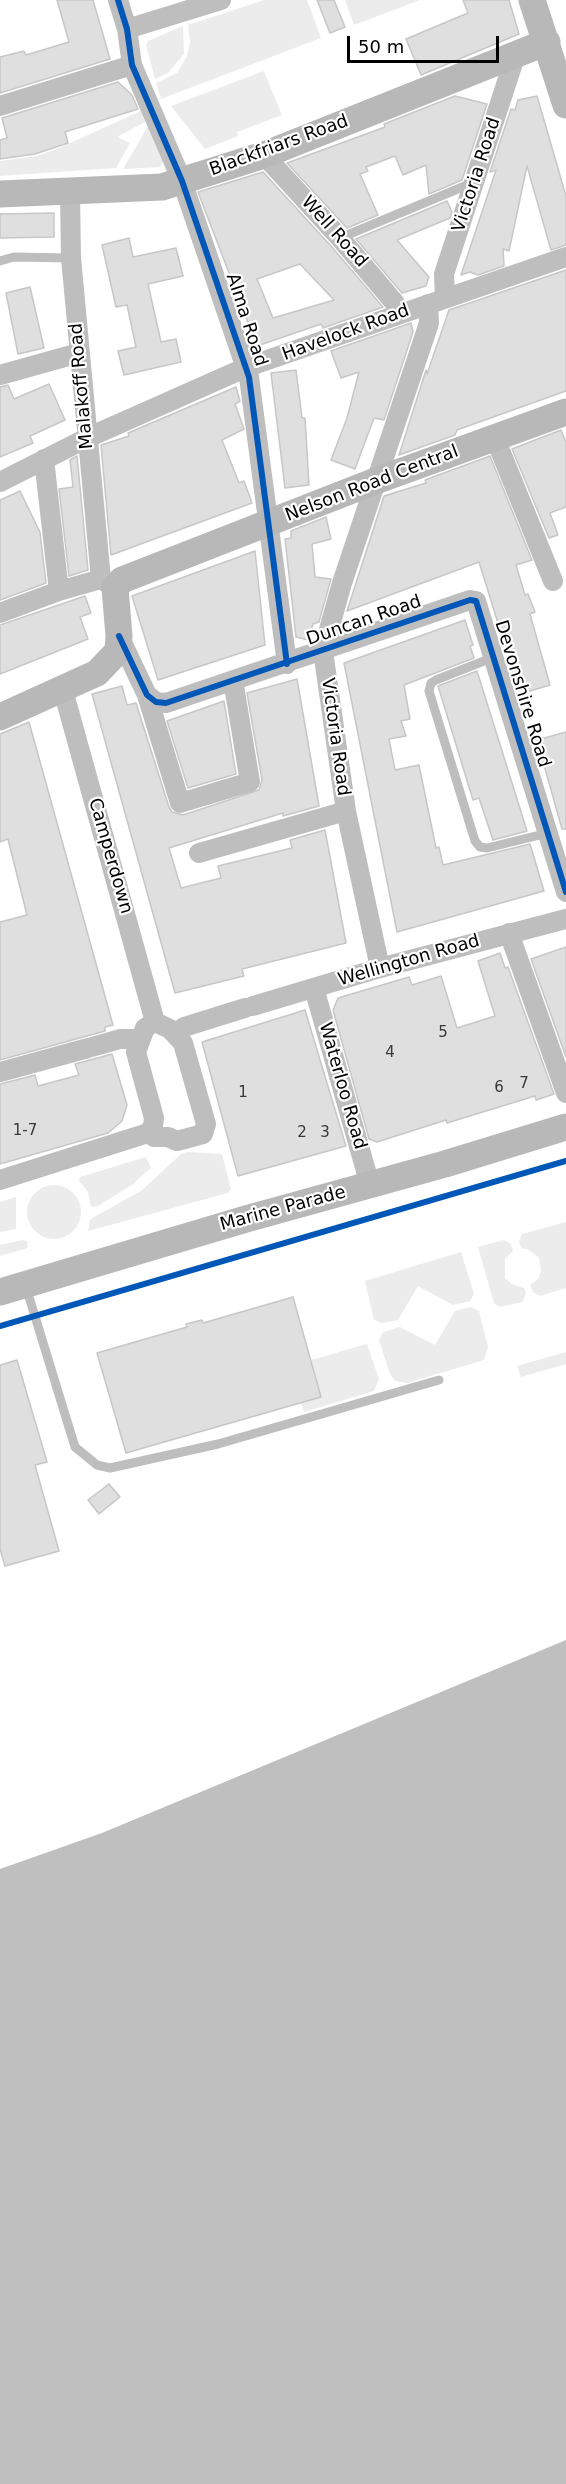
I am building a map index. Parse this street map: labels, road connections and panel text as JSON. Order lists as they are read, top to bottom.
{
  "streets": {
    "street": [
      "Blackfriars Road",
      "Victoria Road",
      "Well Road",
      "Alma Road",
      "Havelock Road",
      "Malakoff Road",
      "Nelson Road Central",
      "Duncan Road",
      "Devonshire Road",
      "Camperdown",
      "Wellington Road",
      "Waterloo Road",
      "Marine Parade"
    ]
  },
  "crossings": [
    ["Blackfriars Road", "Victoria Road"],
    ["Blackfriars Road", "Well Road"],
    ["Blackfriars Road", "Alma Road"],
    ["Blackfriars Road", "Malakoff Road"],
    ["Victoria Road", "Havelock Road"],
    ["Victoria Road", "Nelson Road Central"],
    ["Victoria Road", "Duncan Road"],
    ["Victoria Road", "Wellington Road"],
    ["Well Road", "Havelock Road"],
    ["Alma Road", "Havelock Road"],
    ["Alma Road", "Nelson Road Central"],
    ["Alma Road", "Duncan Road"],
    ["Havelock Road", "Malakoff Road"],
    ["Malakoff Road", "Nelson Road Central"],
    ["Duncan Road", "Devonshire Road"],
    ["Wellington Road", "Waterloo Road"],
    ["Waterloo Road", "Marine Parade"]
  ],
  "house_numbers": [
    "5",
    "4",
    "7",
    "6",
    "1",
    "1-7",
    "2",
    "3"
  ],
  "scale_bar": "50 m"
}
